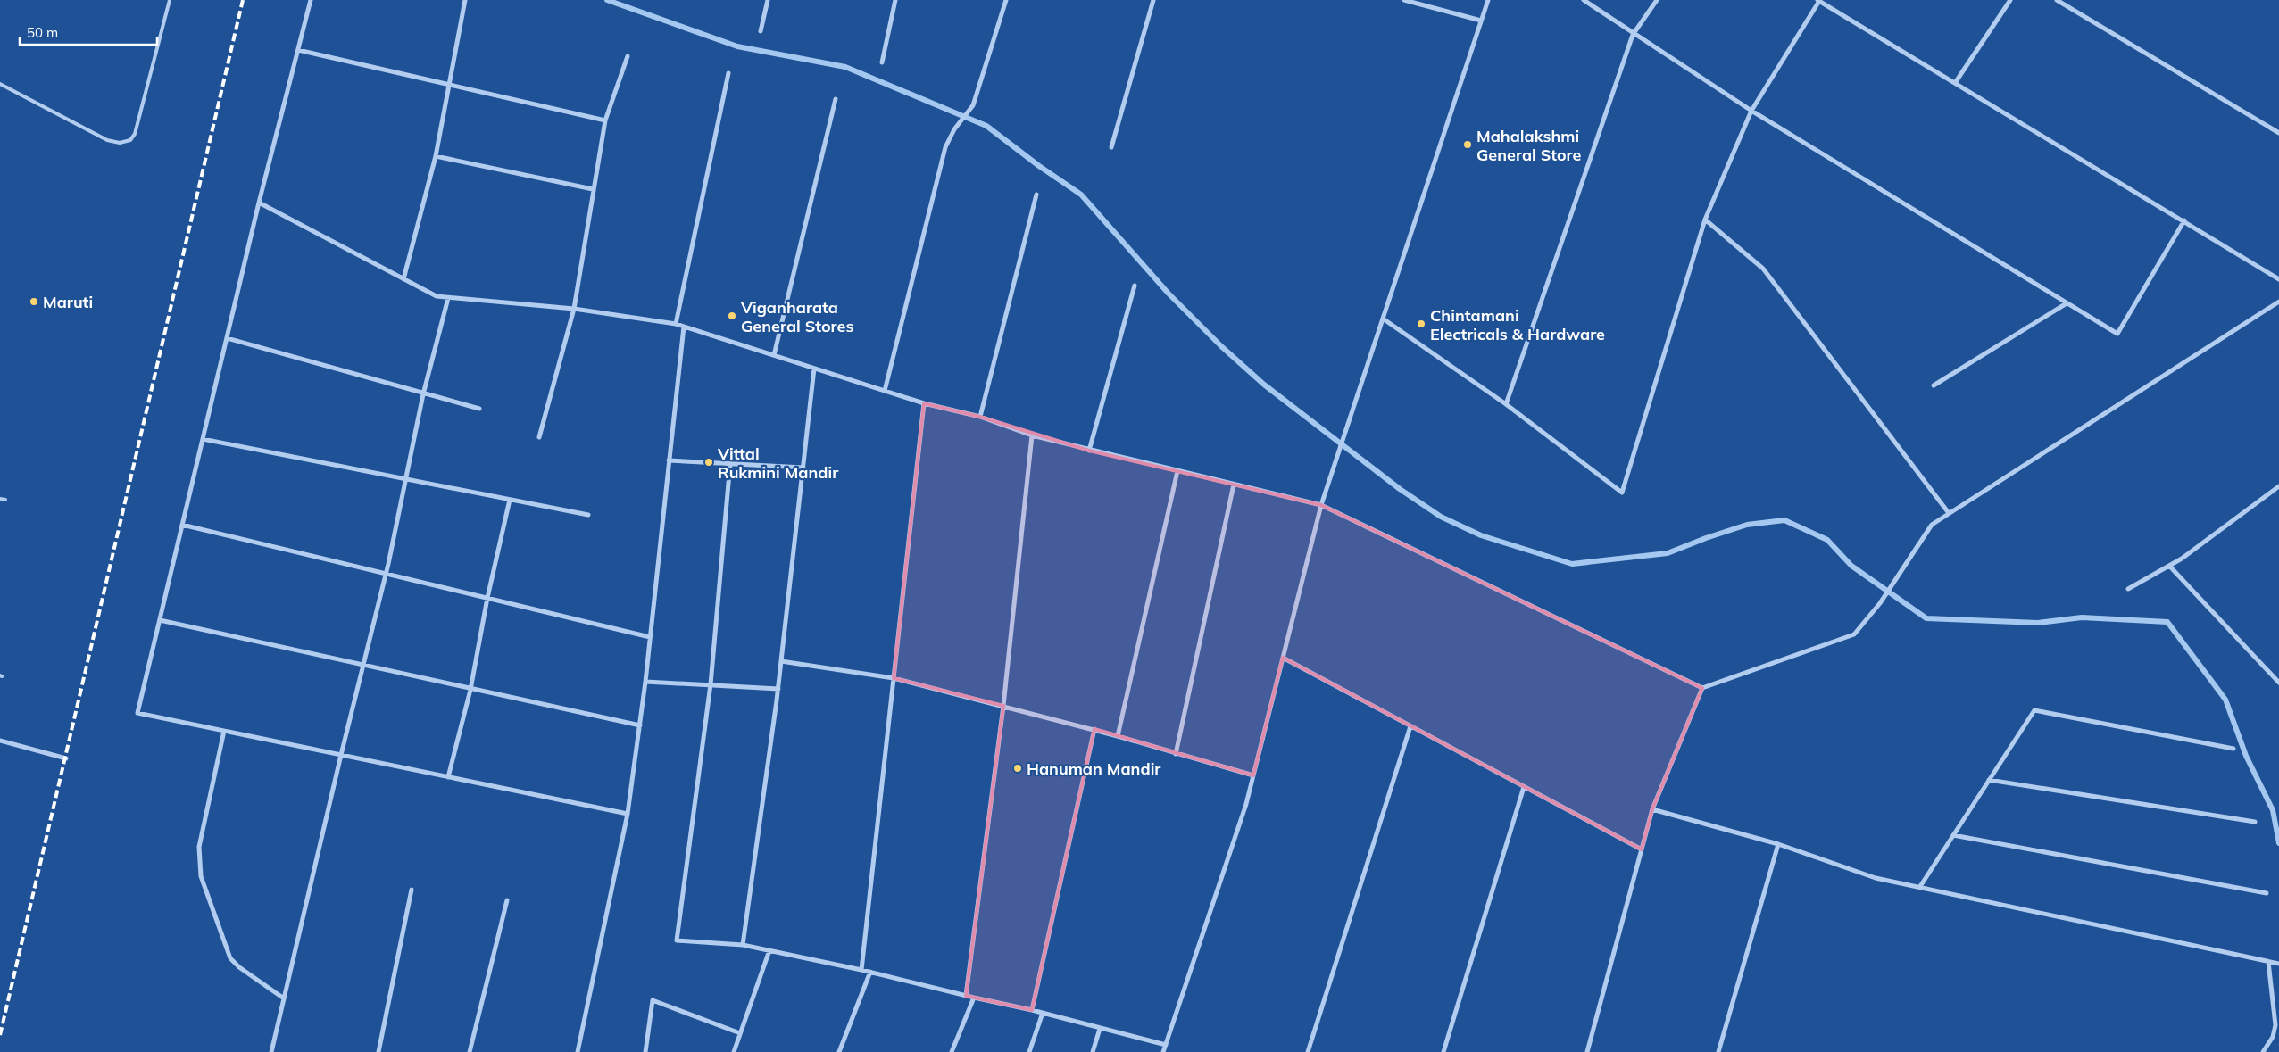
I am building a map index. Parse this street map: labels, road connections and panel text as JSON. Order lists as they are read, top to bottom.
{
  "places": [
    "Mahalakshmi General Store",
    "Maruti",
    "Viganharata General Stores",
    "Chintamani Electricals & Hardware",
    "Vittal Rukmini Mandir",
    "Hanuman Mandir"
  ],
  "scale_bar": "50 m"
}
